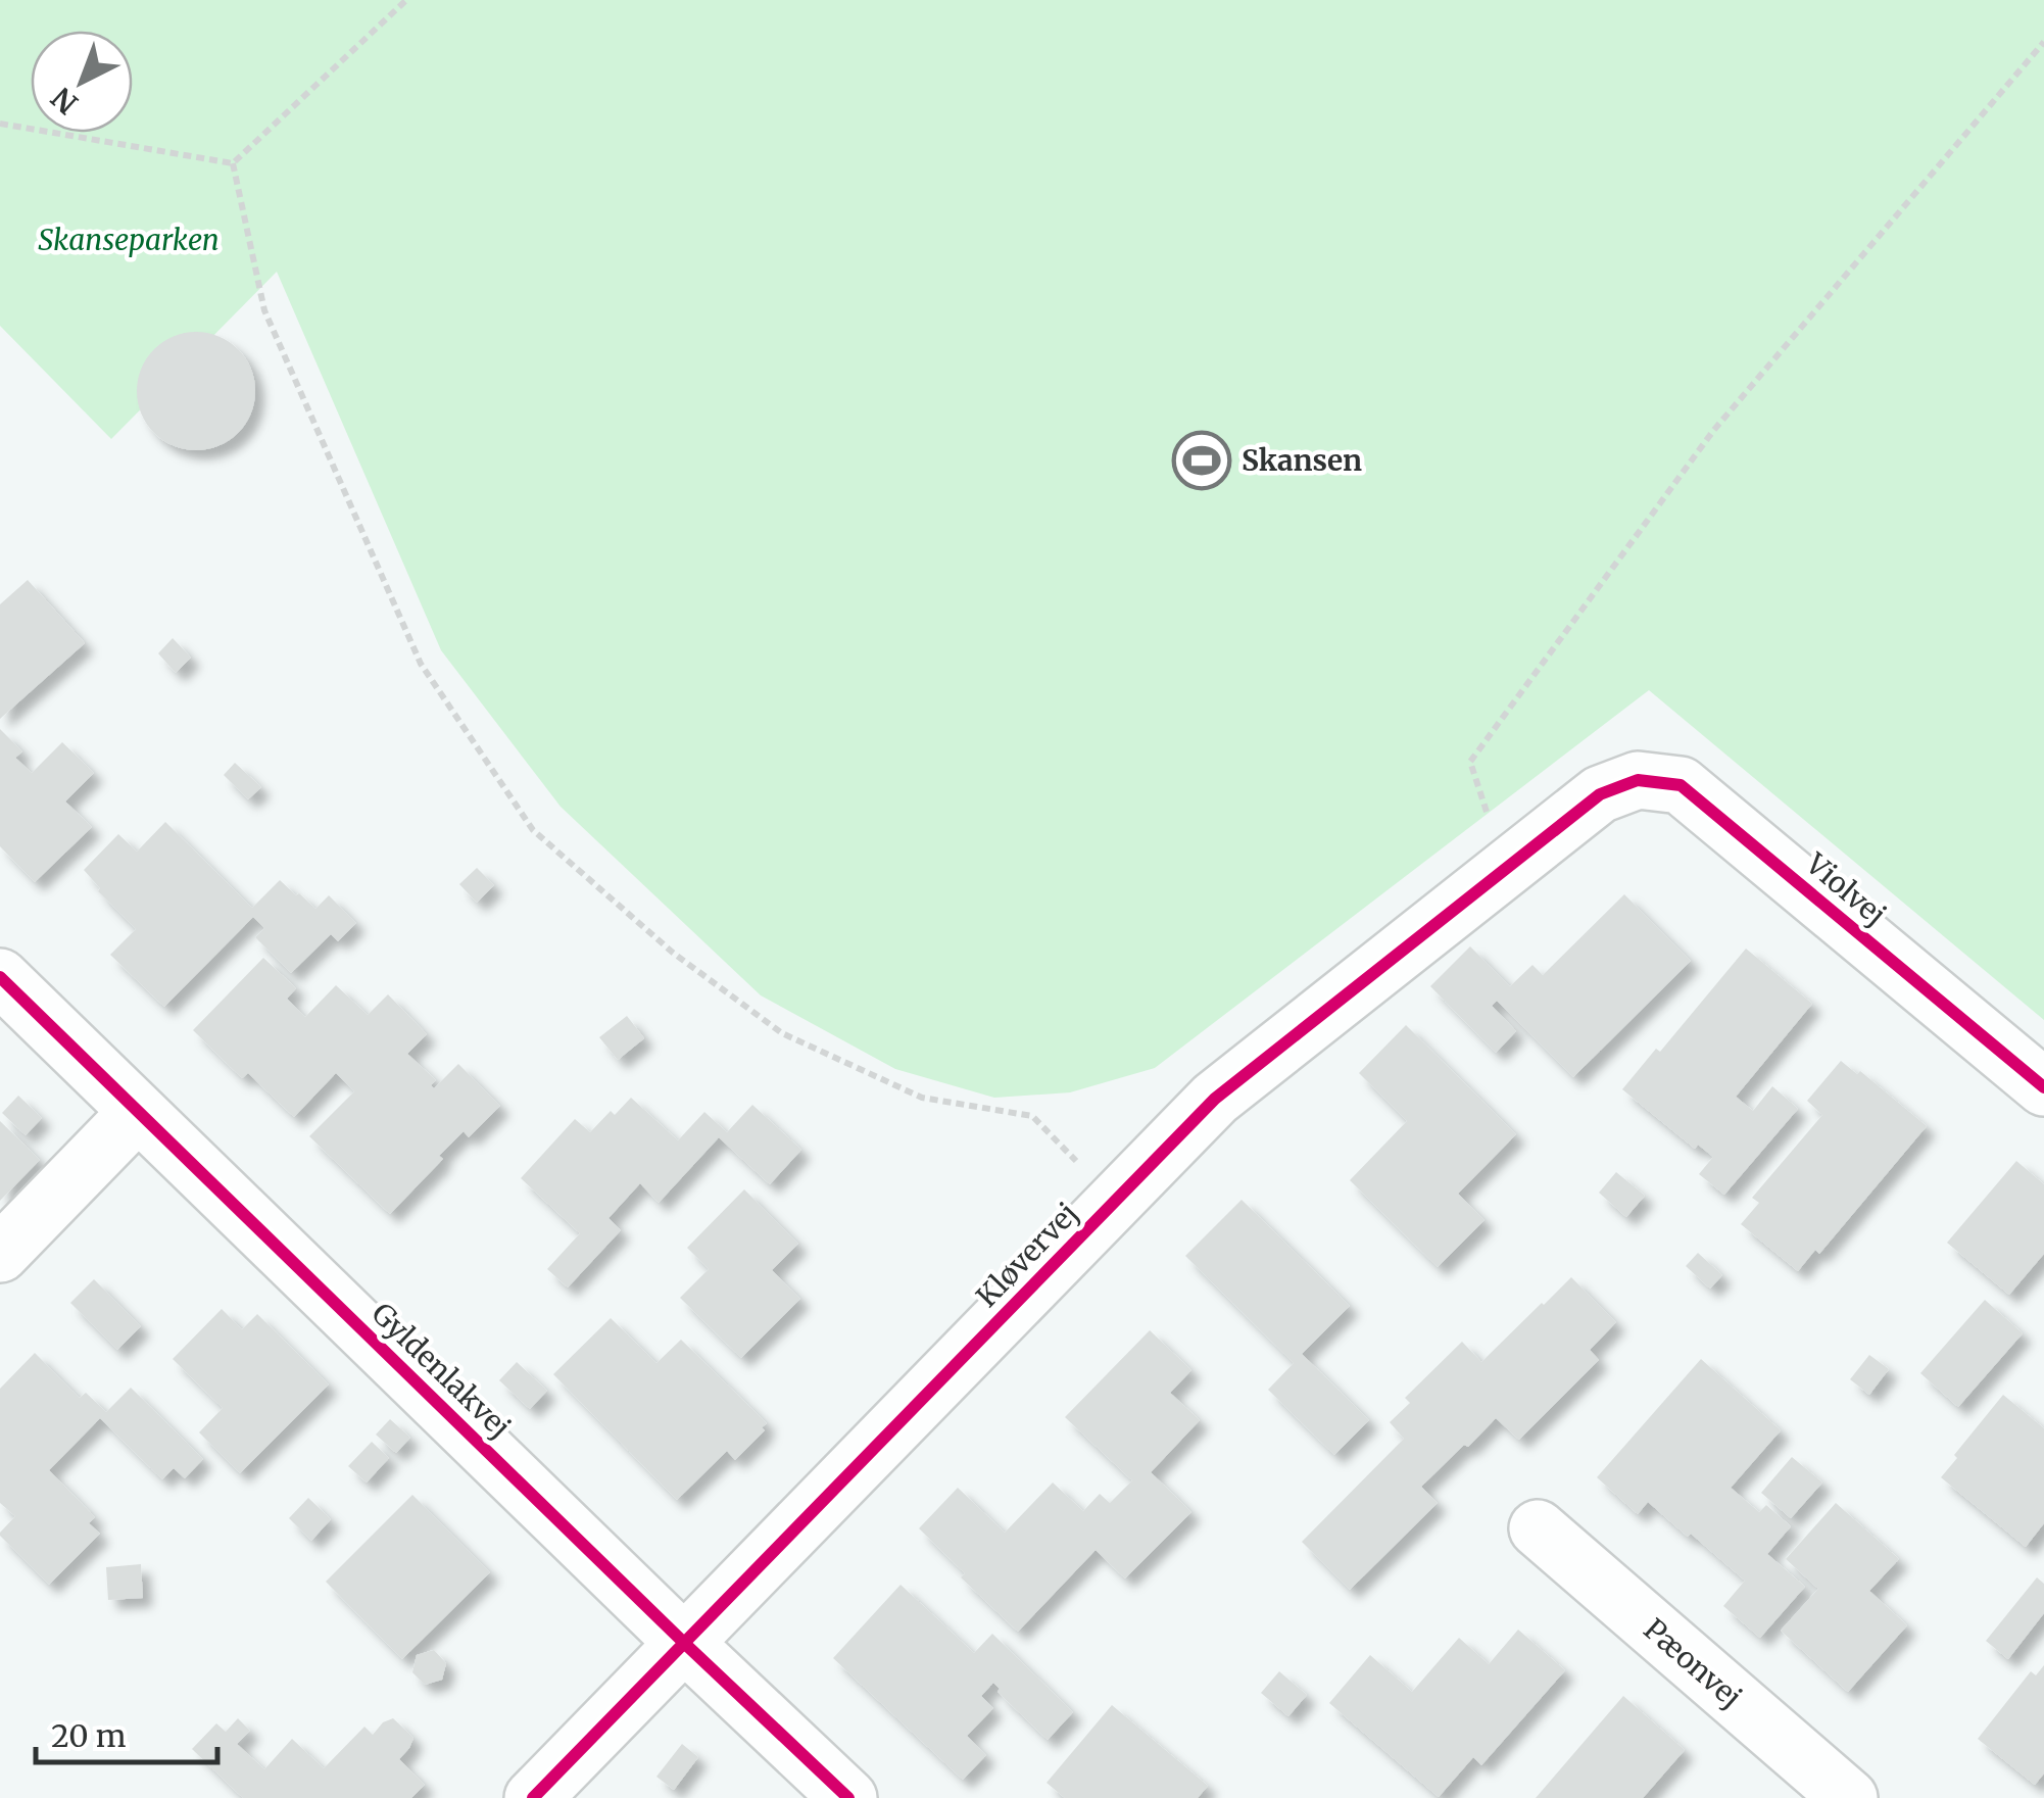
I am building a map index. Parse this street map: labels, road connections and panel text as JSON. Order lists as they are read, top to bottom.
{
  "streets": {
    "street": [
      "Violvej",
      "Kløvervej",
      "Gyldenlakvej",
      "Pæonvej"
    ]
  },
  "crossings": [
    ["Violvej", "Kløvervej"],
    ["Kløvervej", "Gyldenlakvej"]
  ],
  "parks": ["Skanseparken"],
  "places": {
    "sports": ["Skansen"]
  },
  "scale_bar": "20 m",
  "north": "bottom left"
}
